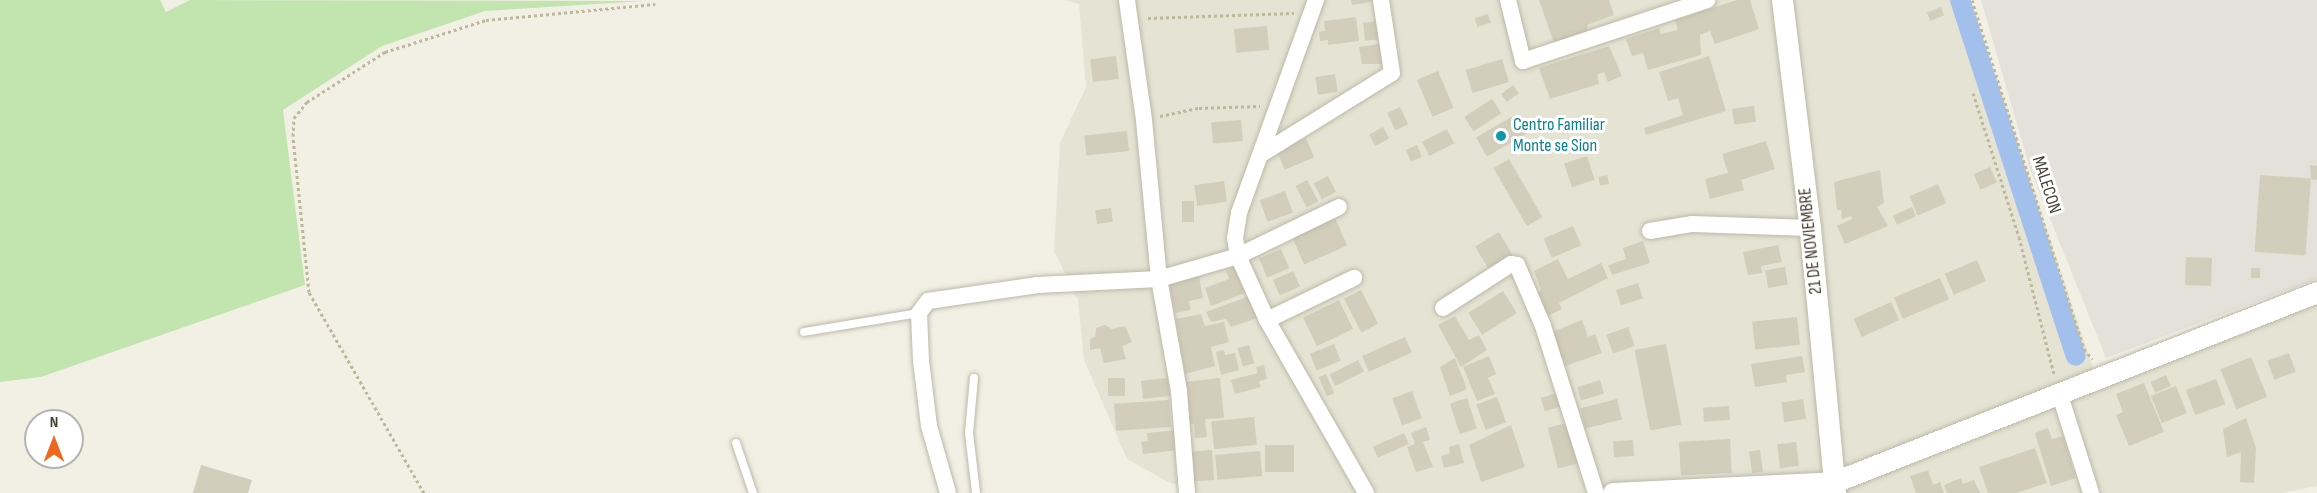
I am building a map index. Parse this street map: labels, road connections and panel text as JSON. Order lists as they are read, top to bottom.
{
  "streets": {
    "street": ["21 DE NOVIEMBRE"],
    "path": ["MALECON"]
  },
  "places": ["Centro Familiar Monte se Sion"],
  "north": "top"
}
